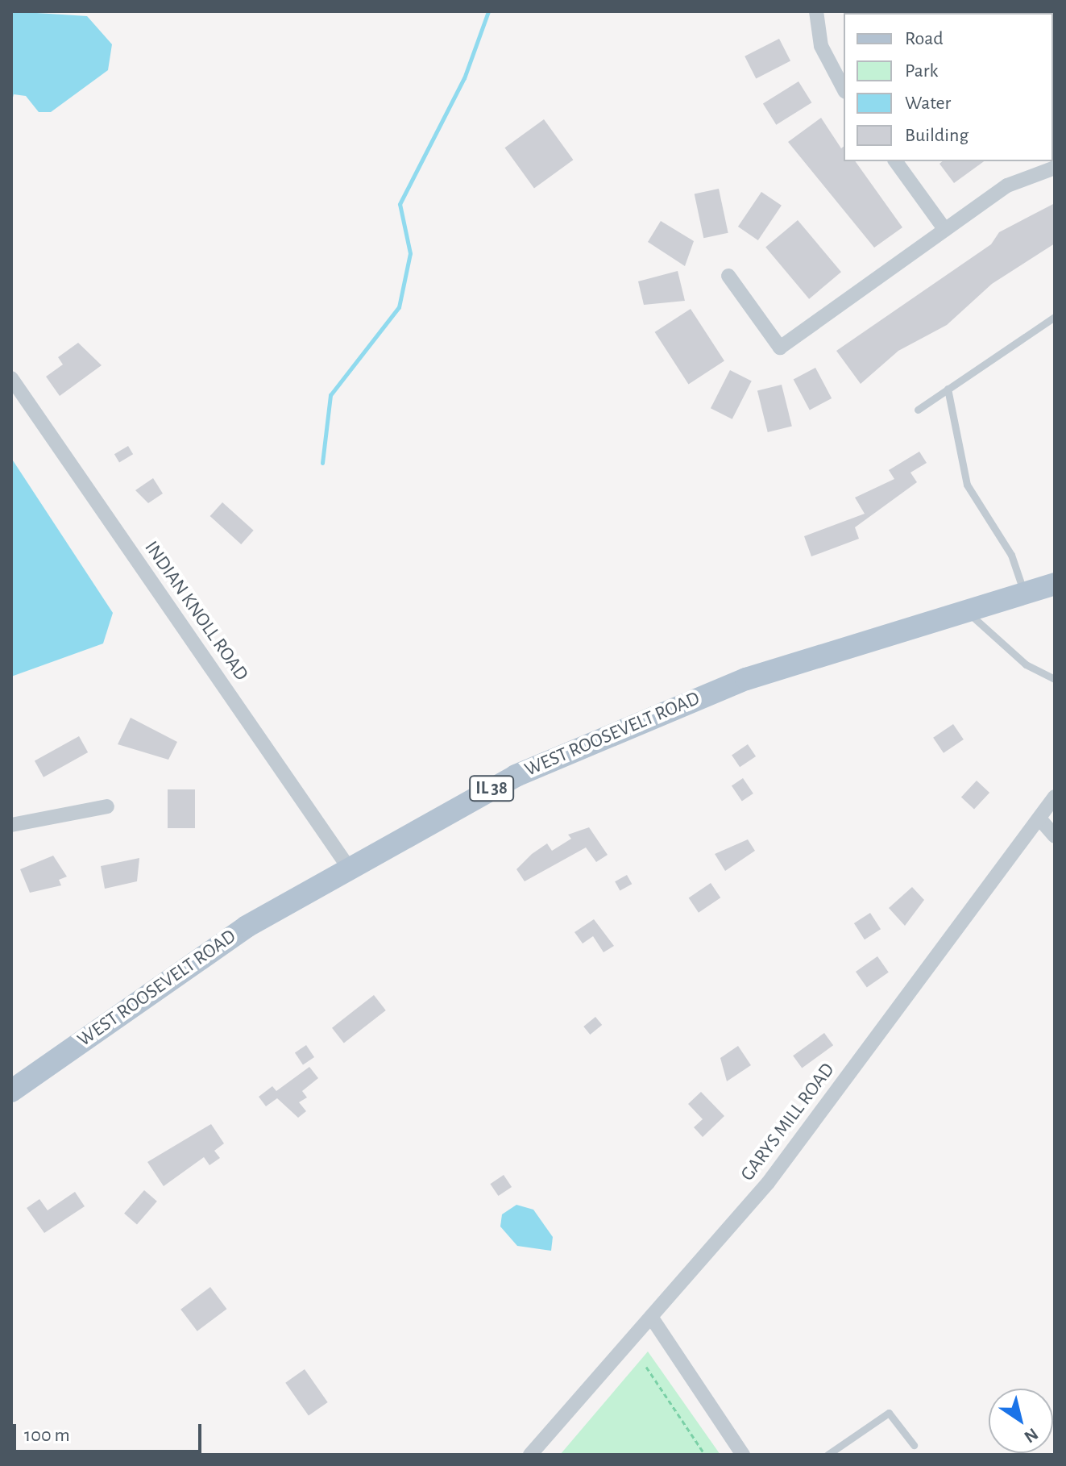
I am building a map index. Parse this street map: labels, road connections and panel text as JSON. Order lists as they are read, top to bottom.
{
  "streets": {
    "main road": ["WEST ROOSEVELT ROAD", "IL 38"],
    "street": ["INDIAN KNOLL ROAD", "GARYS MILL ROAD"]
  },
  "crossings": [
    ["INDIAN KNOLL ROAD", "WEST ROOSEVELT ROAD"]
  ],
  "legend": [
    "Road",
    "Park",
    "Water",
    "Building"
  ],
  "scale_bar": "100 m",
  "north": "bottom right"
}
